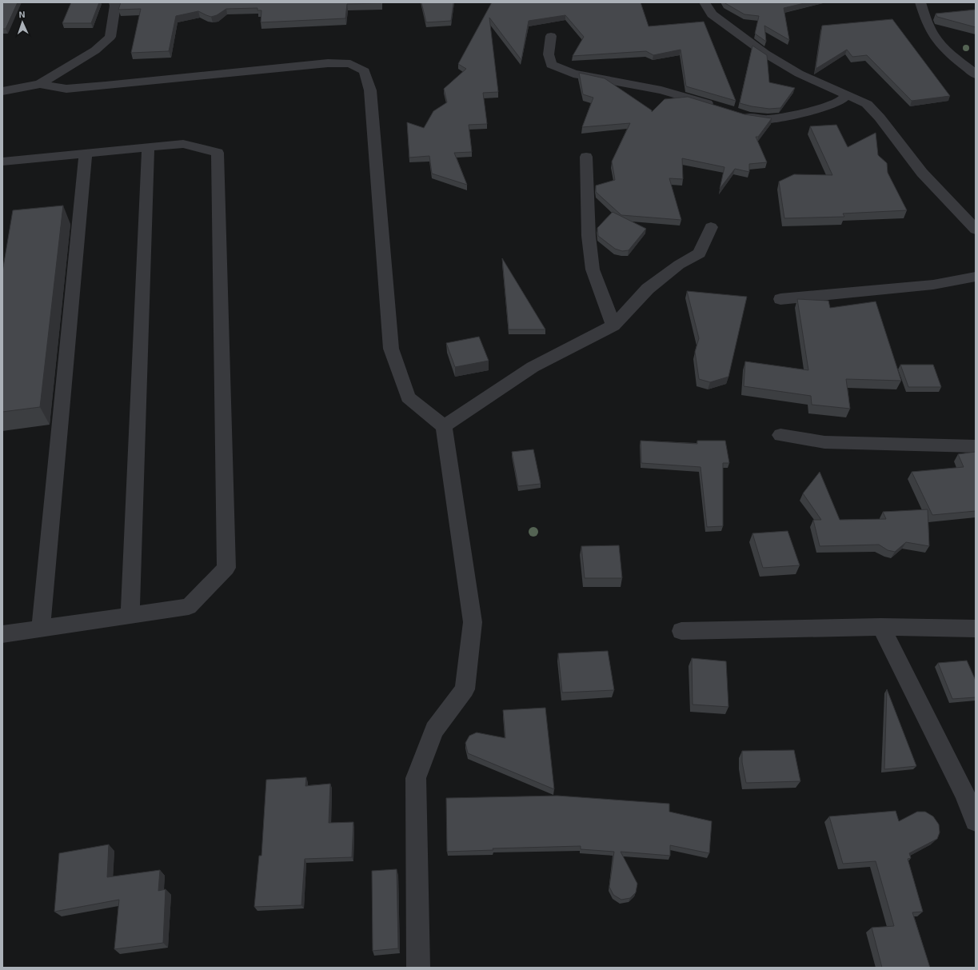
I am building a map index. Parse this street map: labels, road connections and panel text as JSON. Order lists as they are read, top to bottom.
{
  "north": "top"
}
